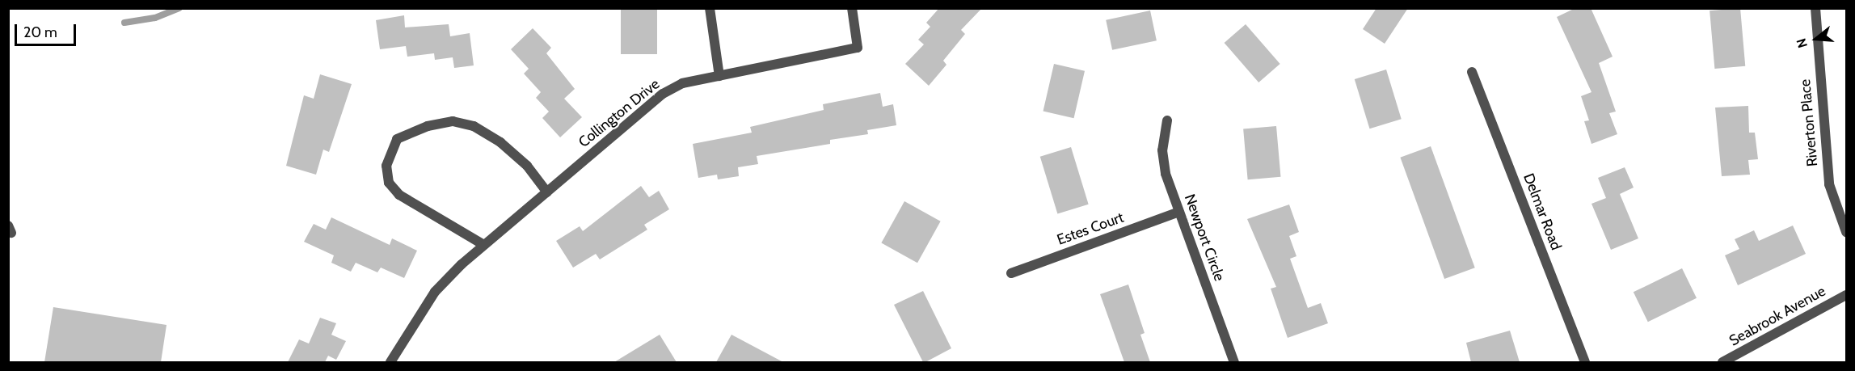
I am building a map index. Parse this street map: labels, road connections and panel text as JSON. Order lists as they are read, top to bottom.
{
  "streets": {
    "street": [
      "Collington Drive",
      "Riverton Place",
      "Delmar Road",
      "Estes Court",
      "Newport Circle",
      "Seabrook Avenue"
    ]
  },
  "crossings": [
    ["Estes Court", "Newport Circle"]
  ],
  "scale_bar": "20 m",
  "north": "left"
}
